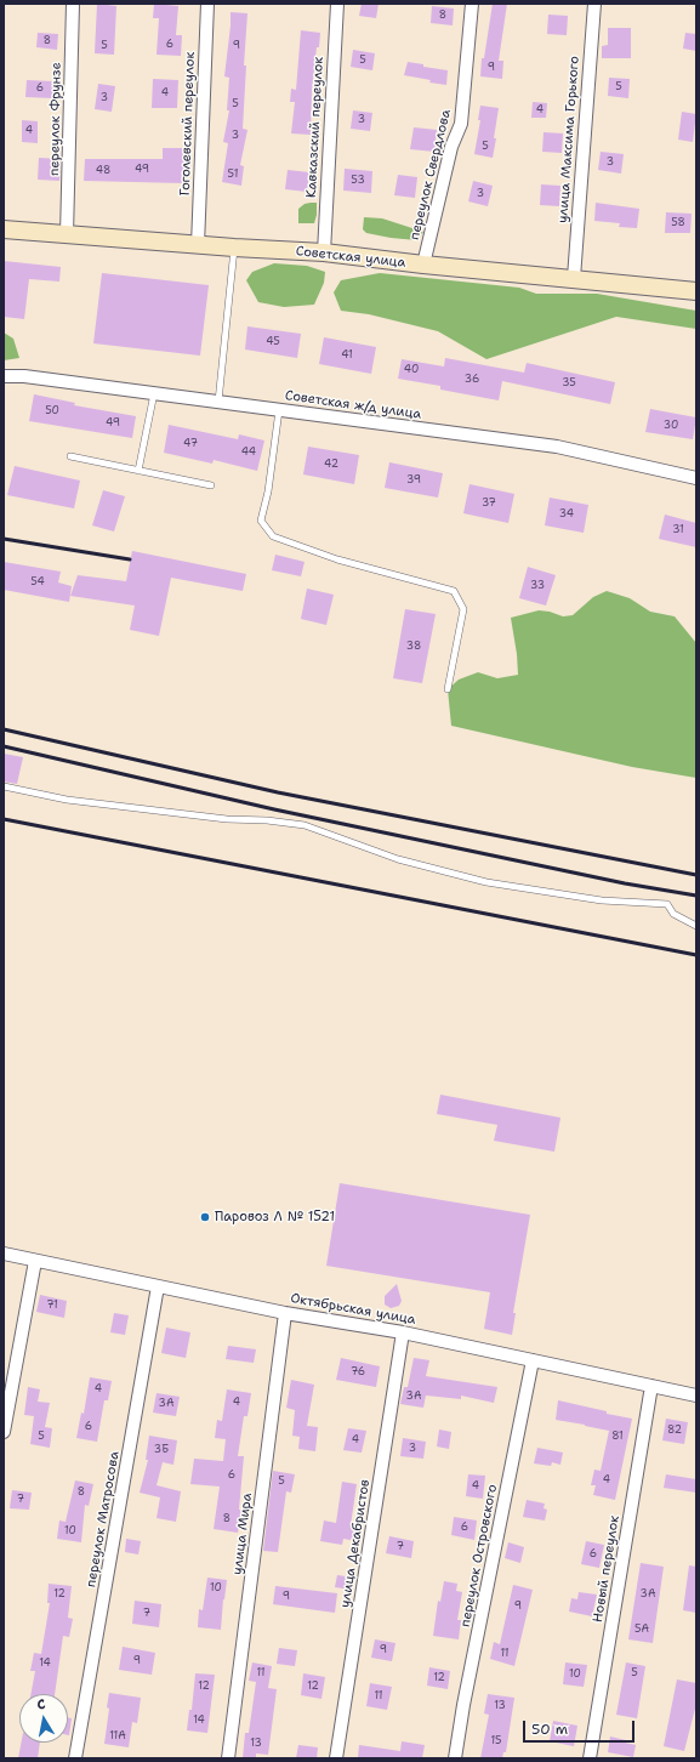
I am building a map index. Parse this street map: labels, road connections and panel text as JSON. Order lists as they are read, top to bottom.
{
  "streets": {
    "main road": ["Советская улица"],
    "street": [
      "переулок Фрунзе",
      "Гоголевский переулок",
      "Кавказский переулок",
      "улица Максима Горького",
      "переулок Свердлова",
      "Советская ж/д улица",
      "Октябрьская улица",
      "переулок Матросова",
      "улица Мира",
      "улица Декабристов",
      "переулок Островского",
      "Новый переулок"
    ]
  },
  "crossings": [
    ["переулок Фрунзе", "Советская улица"],
    ["Гоголевский переулок", "Советская улица"],
    ["Кавказский переулок", "Советская улица"],
    ["улица Максима Горького", "Советская улица"],
    ["переулок Свердлова", "Советская улица"],
    ["Октябрьская улица", "переулок Матросова"],
    ["Октябрьская улица", "улица Мира"],
    ["Октябрьская улица", "улица Декабристов"],
    ["Октябрьская улица", "переулок Островского"],
    ["Октябрьская улица", "Новый переулок"]
  ],
  "places": ["Паровоз Л № 1521"],
  "house_numbers": [
    "8",
    "8",
    "6",
    "5",
    "9",
    "5",
    "9",
    "5",
    "6",
    "4",
    "3",
    "5",
    "4",
    "3",
    "4",
    "3",
    "5",
    "3",
    "49",
    "48",
    "51",
    "53",
    "3",
    "58",
    "45",
    "41",
    "40",
    "36",
    "35",
    "50",
    "49",
    "30",
    "47",
    "44",
    "42",
    "39",
    "37",
    "34",
    "31",
    "54",
    "33",
    "38",
    "71",
    "76",
    "4",
    "3А",
    "4",
    "3А",
    "6",
    "82",
    "5",
    "81",
    "4",
    "3",
    "3Б",
    "6",
    "4",
    "5",
    "4",
    "8",
    "7",
    "8",
    "6",
    "10",
    "7",
    "6",
    "10",
    "12",
    "3А",
    "9",
    "9",
    "7",
    "5А",
    "9",
    "11",
    "9",
    "14",
    "11",
    "5",
    "10",
    "12",
    "12",
    "12",
    "11",
    "13",
    "14",
    "11А",
    "15",
    "13"
  ],
  "scale_bar": "50 m",
  "north": "top"
}
